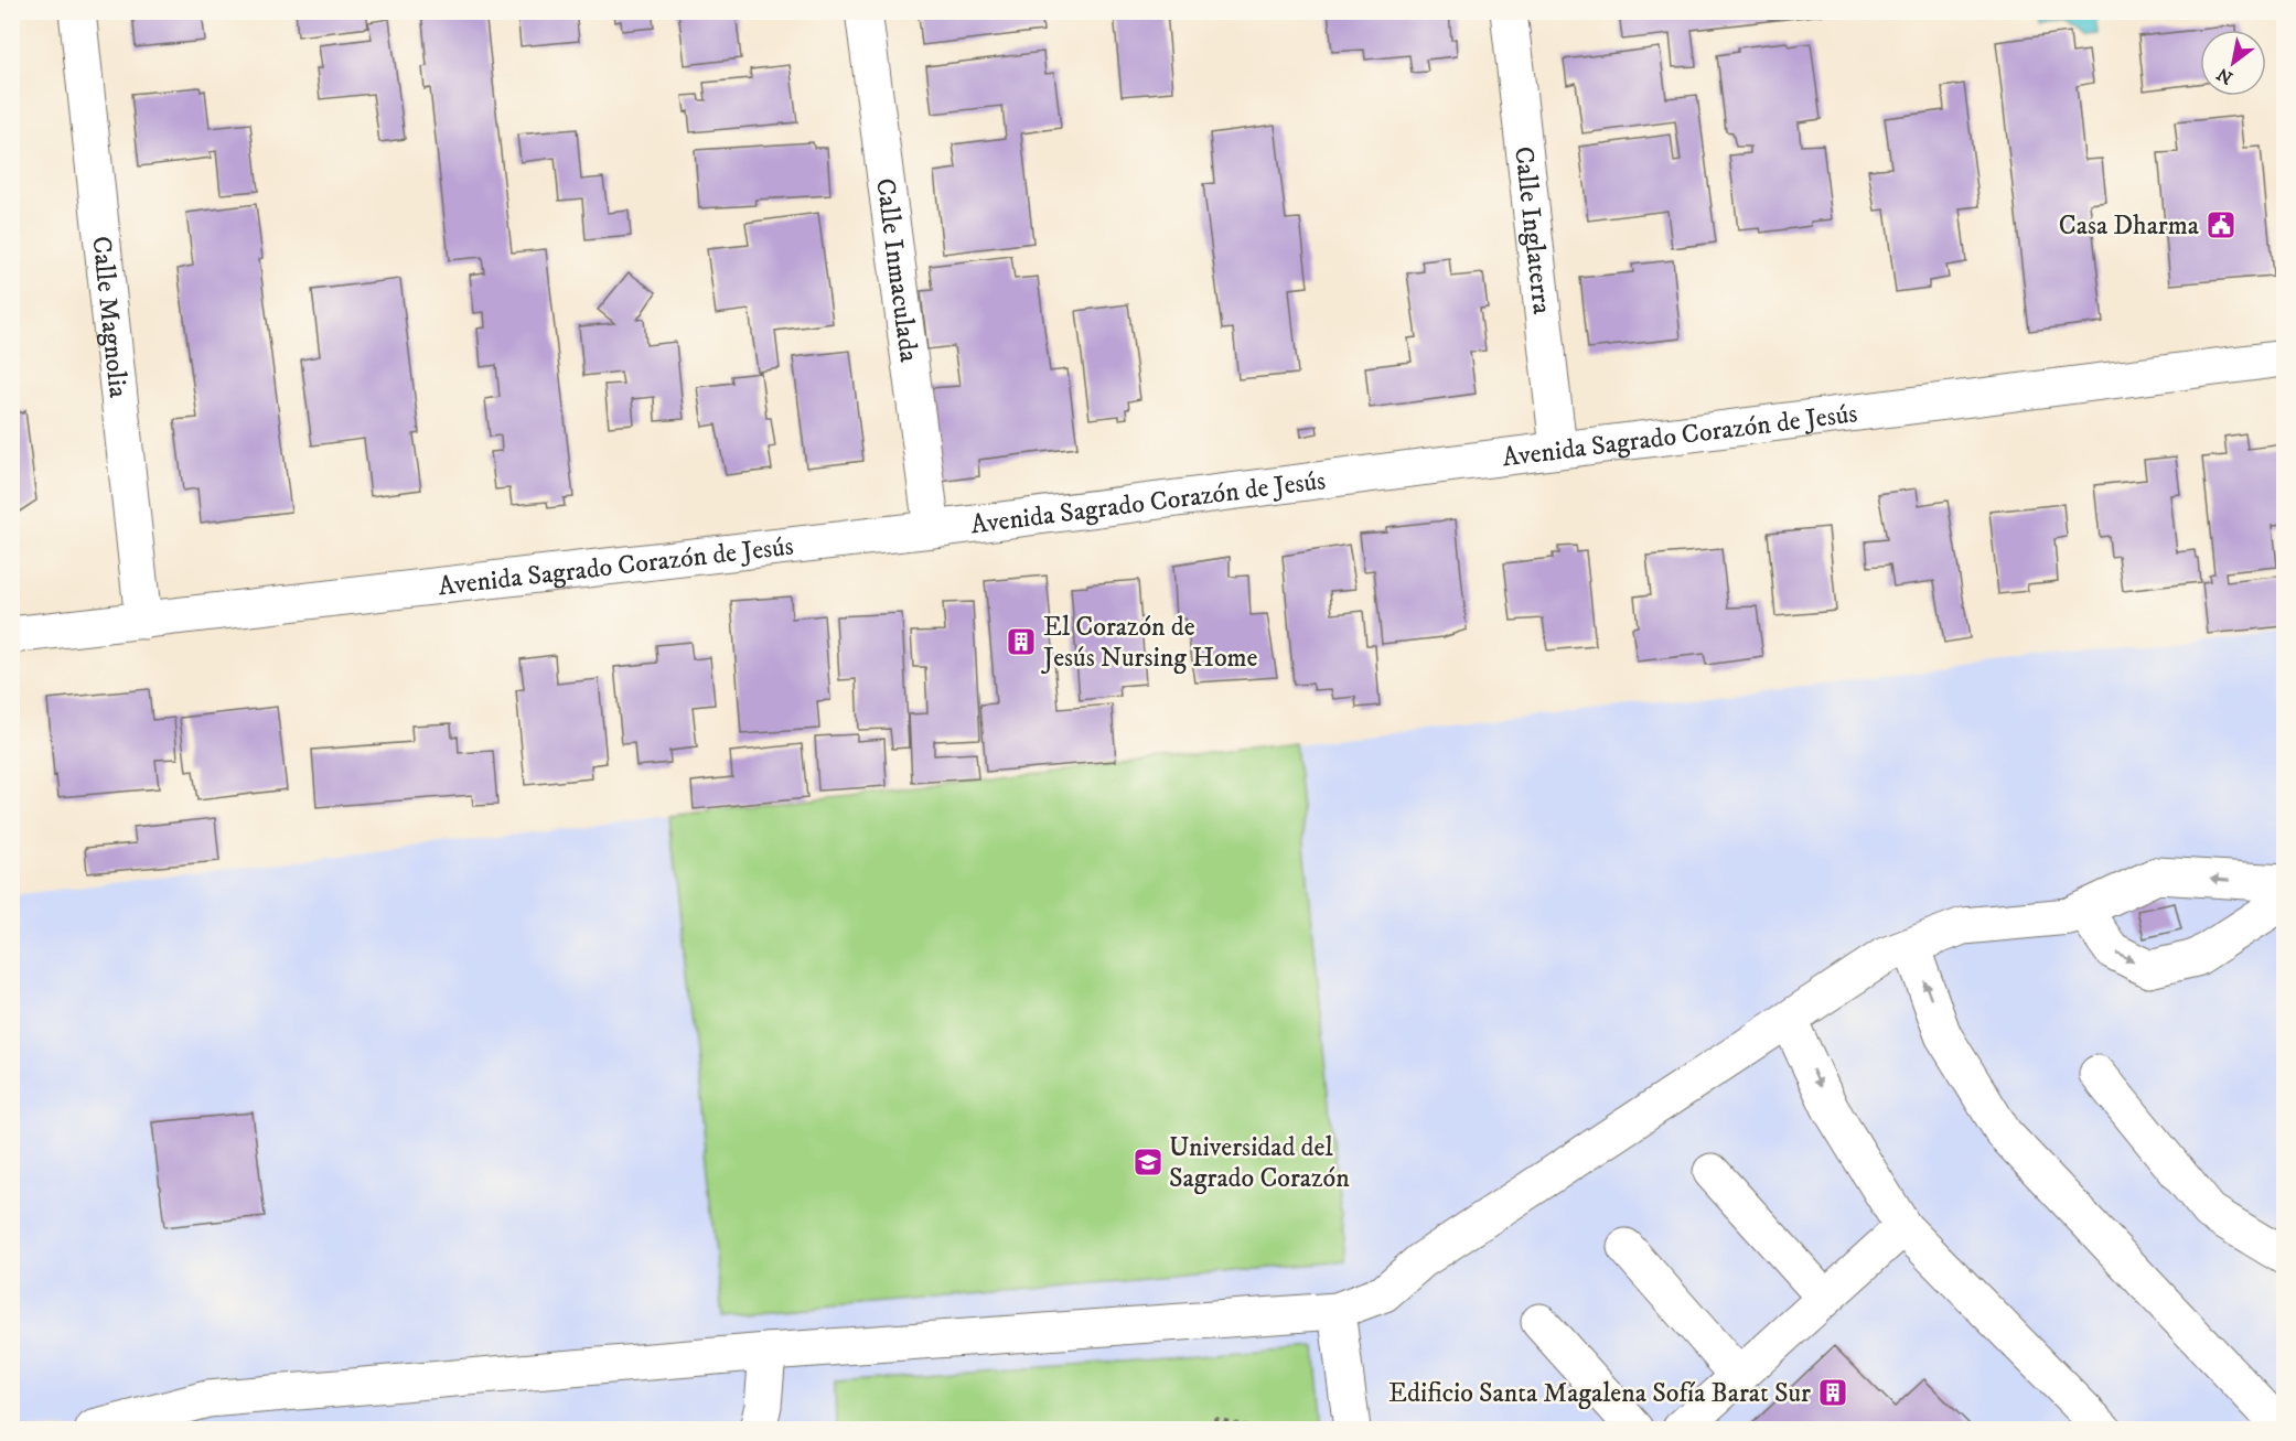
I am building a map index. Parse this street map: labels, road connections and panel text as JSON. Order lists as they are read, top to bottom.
{
  "streets": {
    "street": [
      "Calle Inglaterra",
      "Calle Inmaculada",
      "Calle Magnolia",
      "Avenida Sagrado Corazón de Jesús"
    ]
  },
  "crossings": [
    ["Calle Inglaterra", "Avenida Sagrado Corazón de Jesús"],
    ["Calle Inmaculada", "Avenida Sagrado Corazón de Jesús"],
    ["Calle Magnolia", "Avenida Sagrado Corazón de Jesús"]
  ],
  "places": {
    "public building": ["Casa Dharma"],
    "building": ["El Corazón de Jesús Nursing Home", "Edificio Santa Magalena Sofía Barat Sur"],
    "school or university": ["Universidad del Sagrado Corazón"]
  },
  "north": "bottom left"
}
